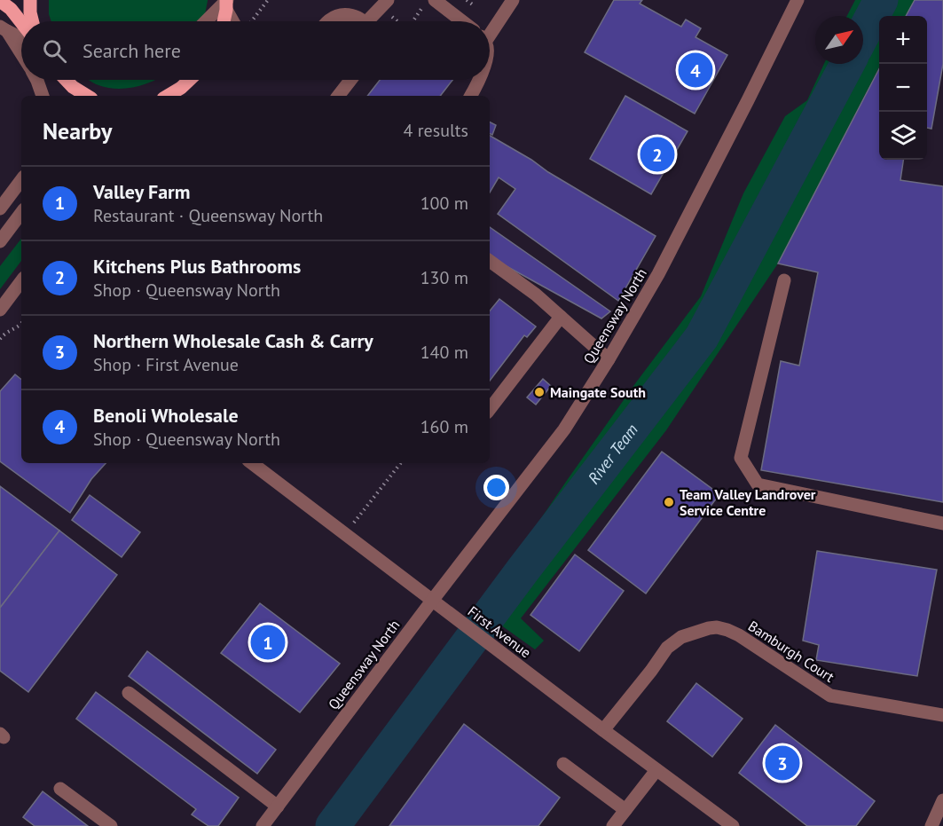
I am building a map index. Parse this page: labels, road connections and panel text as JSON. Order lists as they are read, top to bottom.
{
  "streets": {
    "street": ["Queensway North", "First Avenue", "Bamburgh Court"]
  },
  "crossings": [
    ["Queensway North", "First Avenue"],
    ["First Avenue", "Bamburgh Court"]
  ],
  "water": ["River Team"],
  "places": ["Maingate South", "Team Valley Landrover Service Centre"],
  "north": "top right",
  "page": {
    "map_buttons": ["+", "−"],
    "search": "Search here",
    "pins": [
      "4",
      "2",
      "1",
      "3"
    ],
    "heading": ["Nearby", "4 results"],
    "list": [
      {
        "mark": "1",
        "name": "Valley Farm",
        "note": "Restaurant · Queensway North",
        "value": "100 m"
      },
      {
        "mark": "2",
        "name": "Kitchens Plus Bathrooms",
        "note": "Shop · Queensway North",
        "value": "130 m"
      },
      {
        "mark": "3",
        "name": "Northern Wholesale Cash & Carry",
        "note": "Shop · First Avenue",
        "value": "140 m"
      },
      {
        "mark": "4",
        "name": "Benoli Wholesale",
        "note": "Shop · Queensway North",
        "value": "160 m"
      }
    ]
  }
}
